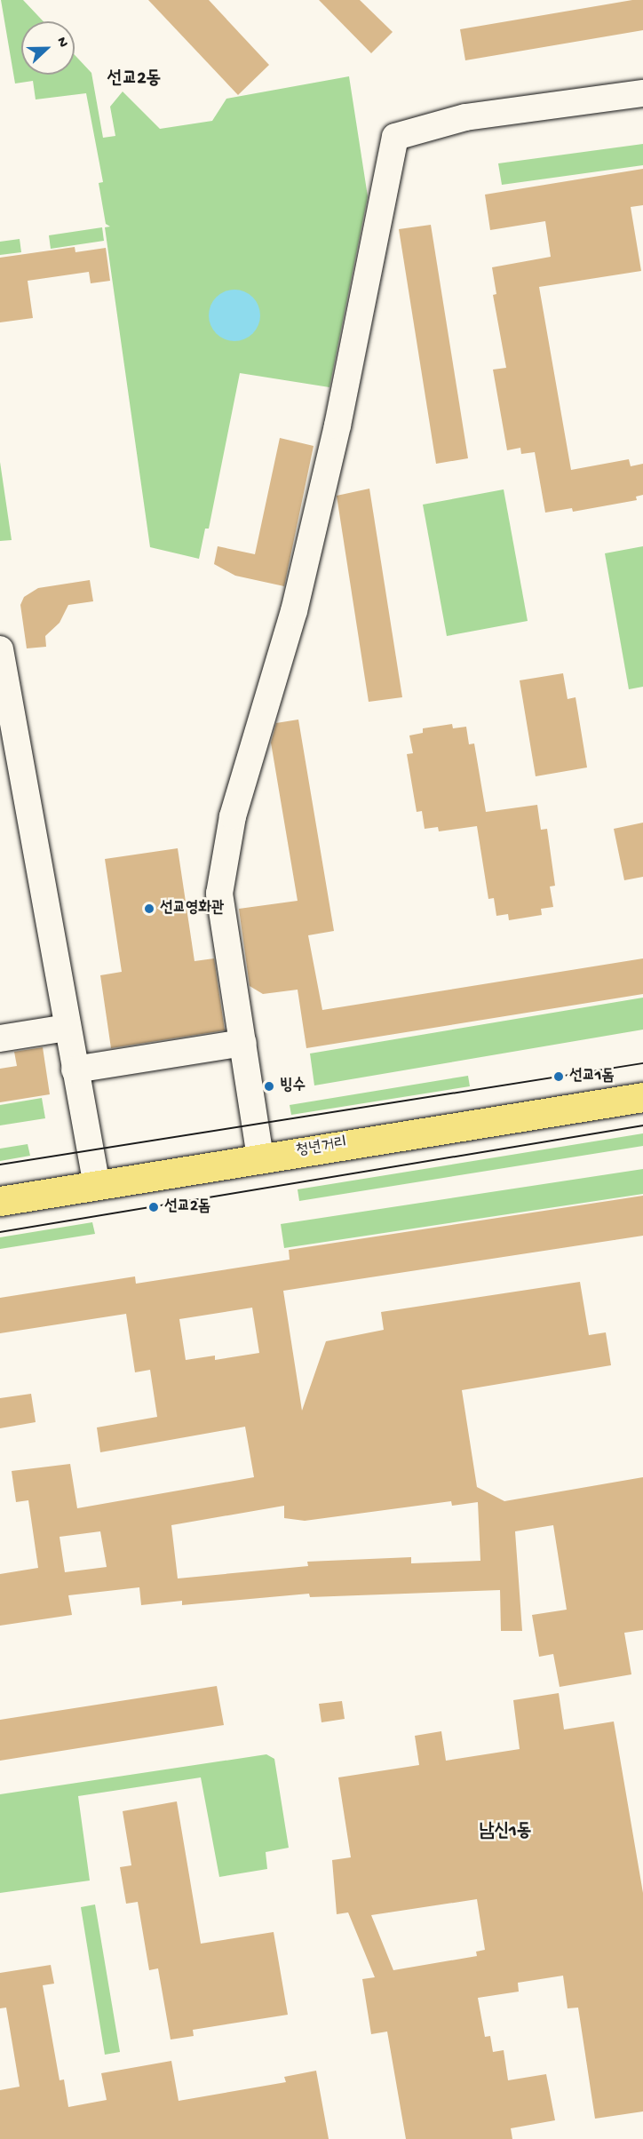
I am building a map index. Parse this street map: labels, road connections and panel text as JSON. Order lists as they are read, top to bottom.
{
  "streets": {
    "main road": ["청년거리"]
  },
  "districts": ["선교2동", "남신1동"],
  "places": [
    "선교영화관",
    "선교1돔",
    "빙수",
    "선교2돔"
  ],
  "north": "right"
}
